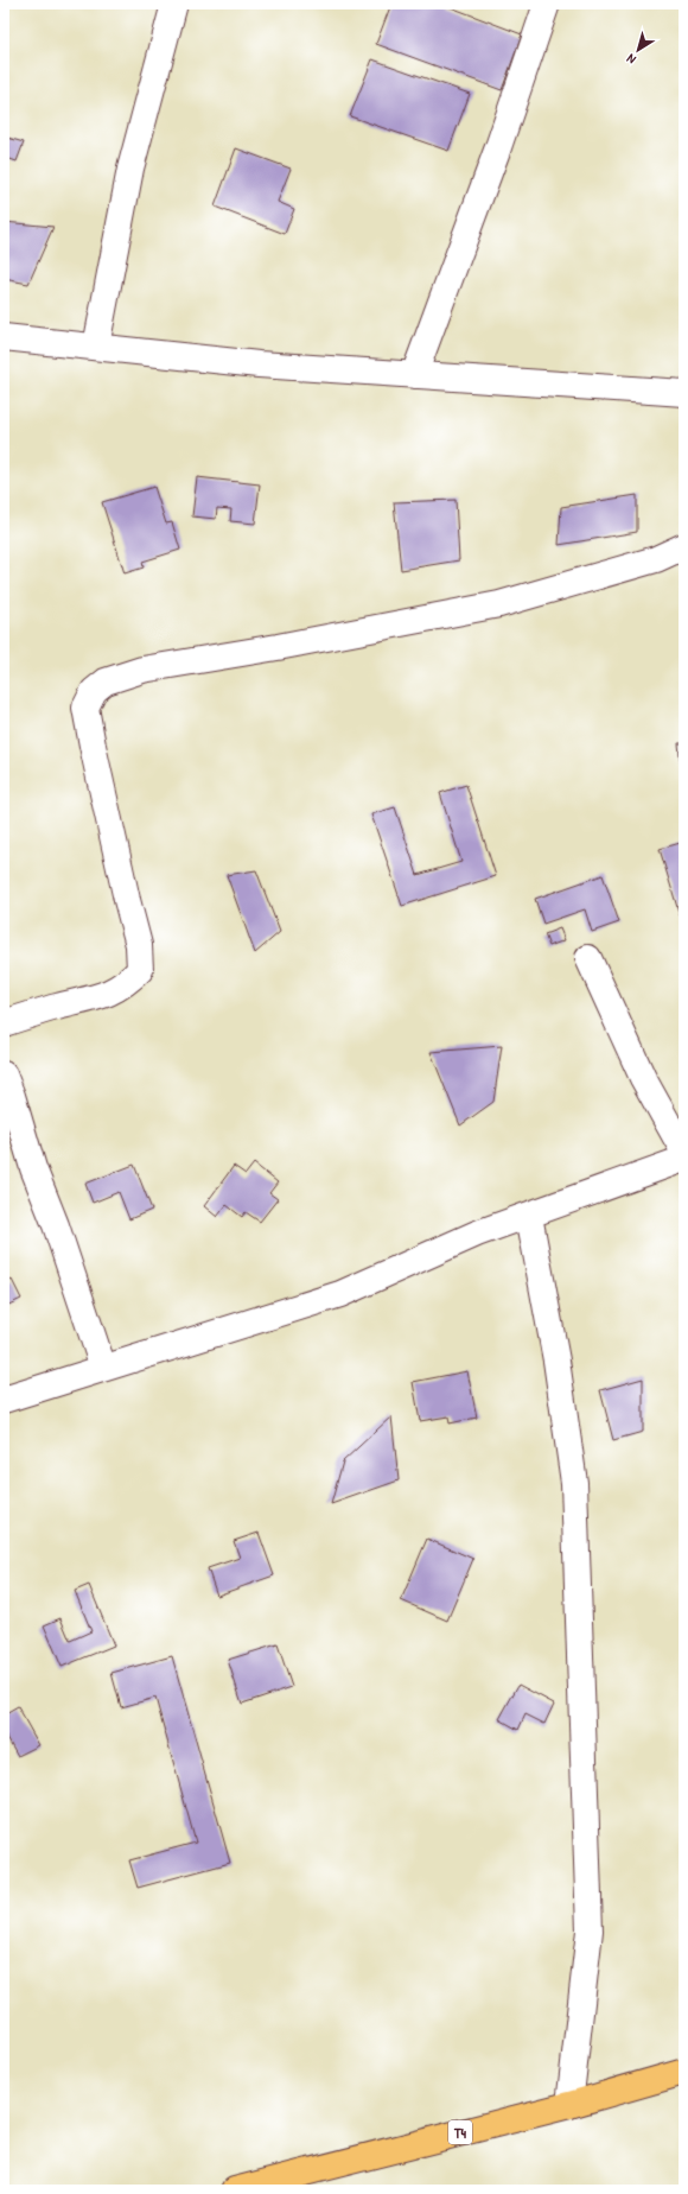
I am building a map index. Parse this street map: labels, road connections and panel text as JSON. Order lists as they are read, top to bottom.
{
  "streets": {
    "highway": ["T4"]
  },
  "north": "bottom left"
}
